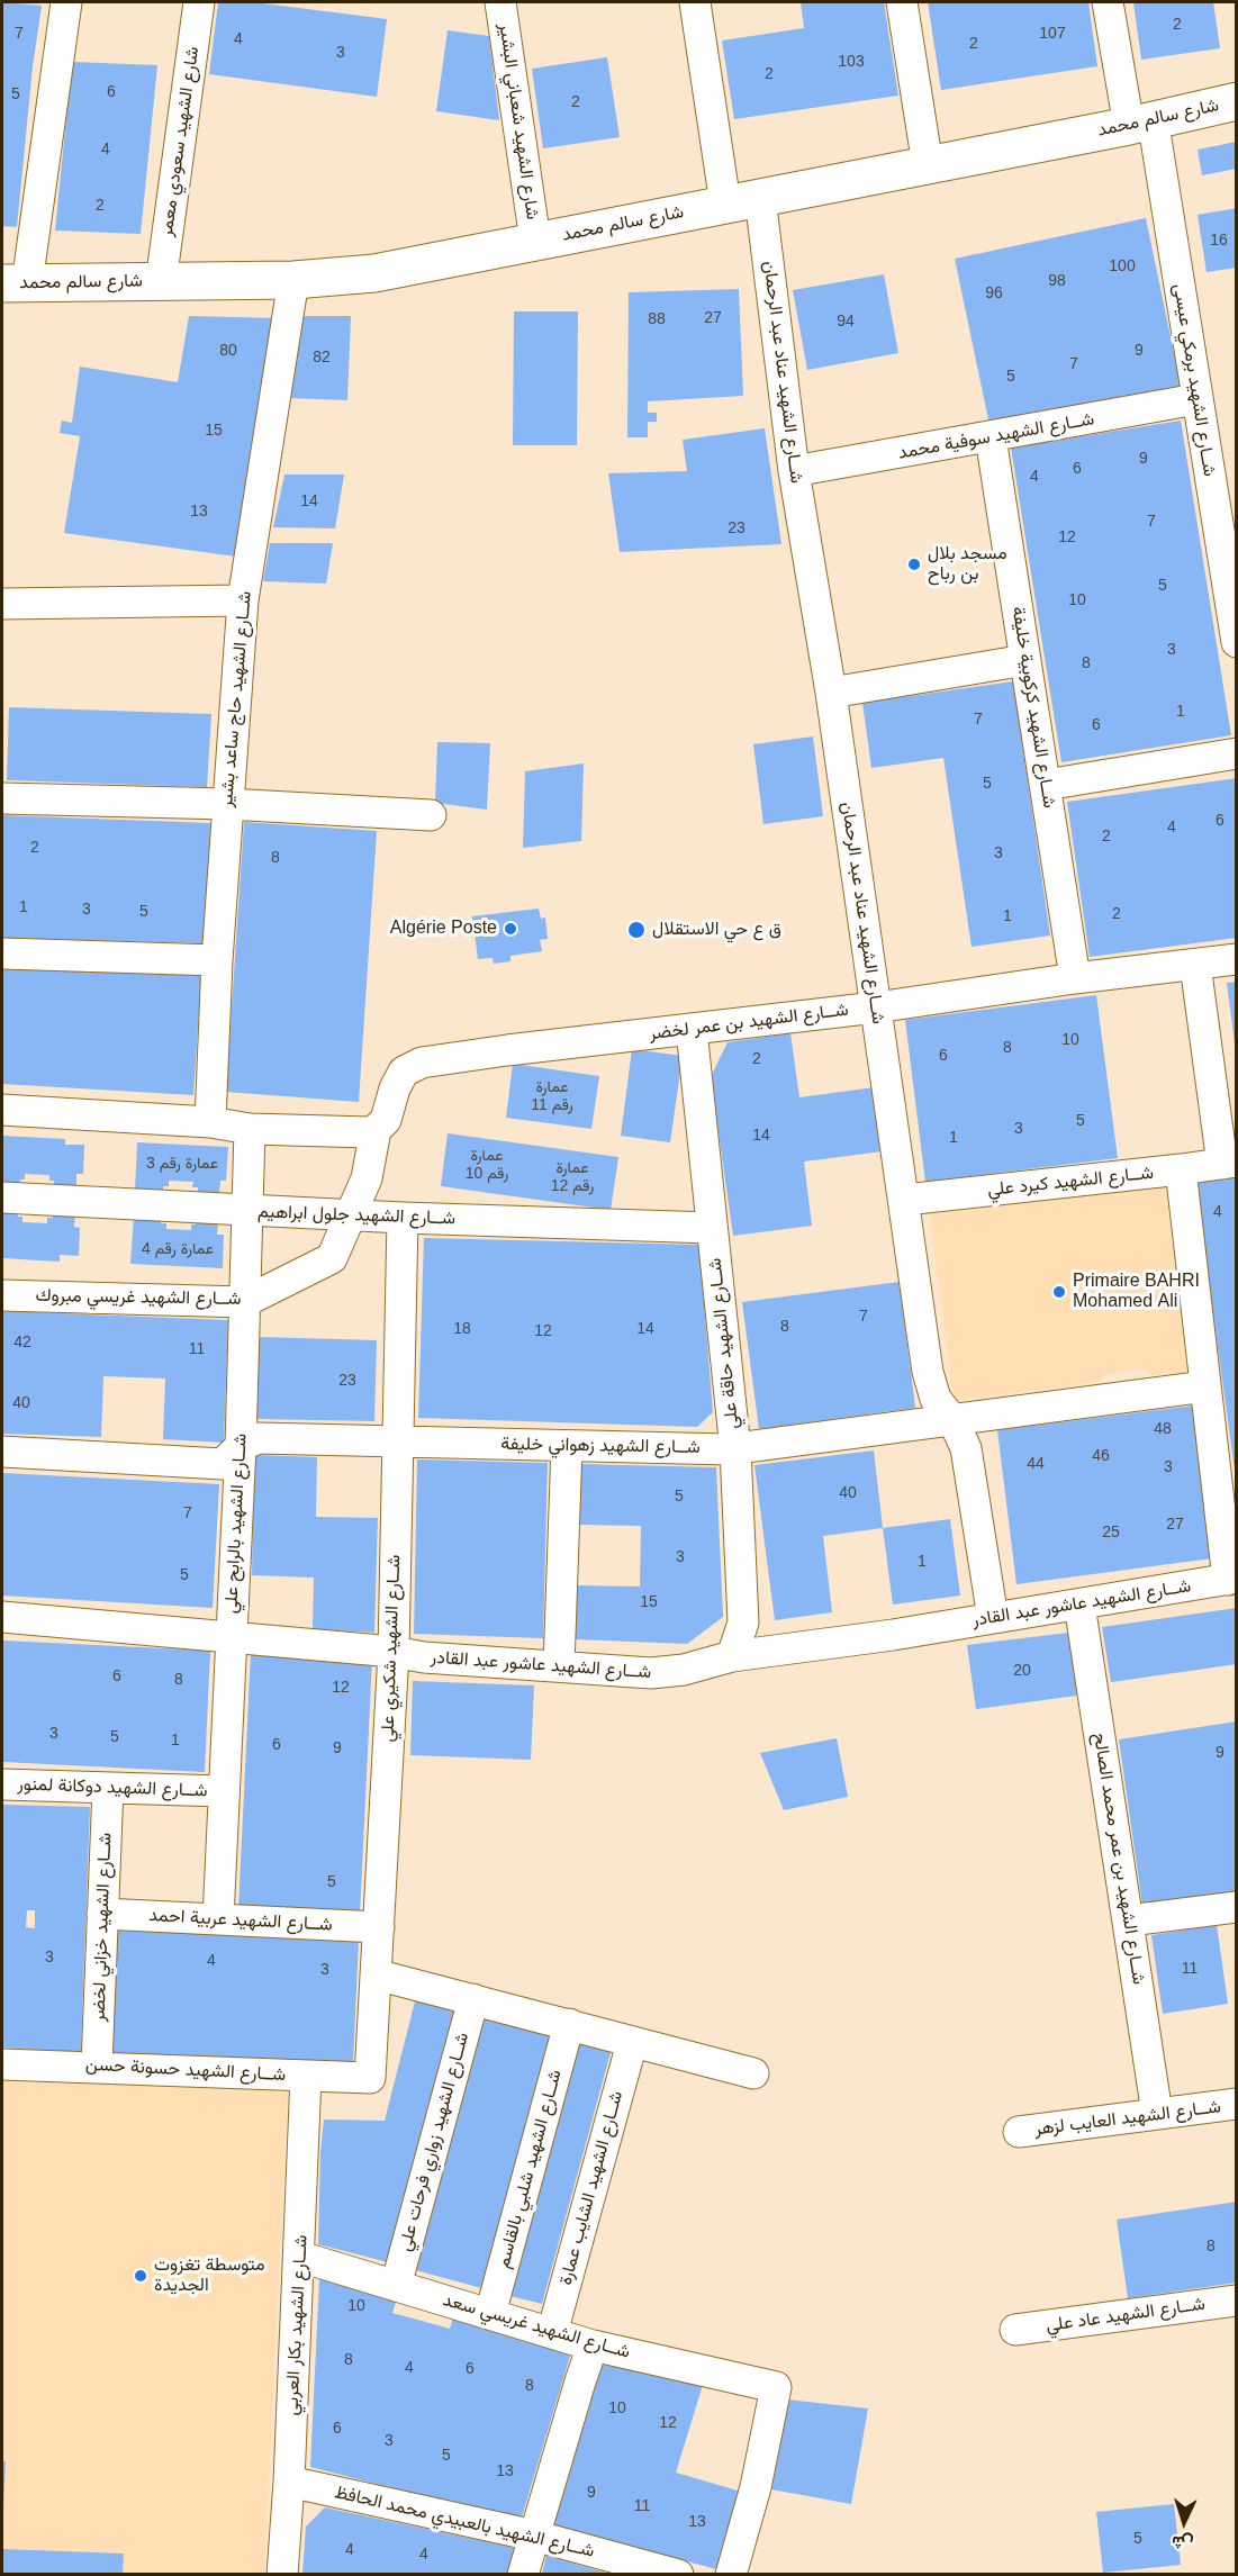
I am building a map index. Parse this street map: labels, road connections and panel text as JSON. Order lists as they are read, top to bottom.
{
  "streets": {
    "street": [
      "شارع سالم محمد",
      "شارع الشهيد شعباني البشير",
      "شارع الشهيد سعودي معمر",
      "شــارع الشهيد عناد عبد الرحمان",
      "شــارع الشهيد برمكي عيسى",
      "شــارع الشهيد سوفية محمد",
      "شــارع الشهيد حاج ساعد بشير",
      "شــارع الشهيد كركوبية خليفة",
      "شــارع الشهيد بن عمر لخضر",
      "شــارع الشهيد كيرد علي",
      "شــارع الشهيد جلول ابراهيم",
      "شــارع الشهيد غريسي مبروك",
      "شــارع الشهيد حاقة علي",
      "شــارع الشهيد زهواني خليفة",
      "شــارع الشهيد بالرابح علي",
      "شــارع الشهيد عاشور عبد القادر",
      "شــارع الشهيد شكيري علي",
      "شــارع الشهيد دوكانة لمنور",
      "شــارع الشهيد بن عمر محمد الصالح",
      "شــارع الشهيد عربية احمد",
      "شــارع الشهيد خزاني لخضر",
      "شــارع الشهيد حسونة حسن",
      "شــارع الشهيد العايب لزهر",
      "شــارع الشهيد زواري فرحات علي",
      "شــارع الشهيد شلبي بالقاسم",
      "شــارع الشهيد الشايب عمارة",
      "شــارع الشهيد عاد علي",
      "شــارع الشهيد بكار العربي",
      "شــارع الشهيد غريسي سعد",
      "شــارع الشهيد بالعبيدي محمد الحافظ"
    ]
  },
  "crossings": [
    ["شارع سالم محمد", "شارع الشهيد شعباني البشير"],
    ["شارع سالم محمد", "شارع الشهيد سعودي معمر"],
    ["شارع سالم محمد", "شــارع الشهيد عناد عبد الرحمان"],
    ["شارع سالم محمد", "شــارع الشهيد برمكي عيسى"],
    ["شارع سالم محمد", "شــارع الشهيد حاج ساعد بشير"],
    ["شــارع الشهيد عناد عبد الرحمان", "شــارع الشهيد سوفية محمد"],
    ["شــارع الشهيد عناد عبد الرحمان", "شــارع الشهيد بن عمر لخضر"],
    ["شــارع الشهيد عناد عبد الرحمان", "شــارع الشهيد كيرد علي"],
    ["شــارع الشهيد عناد عبد الرحمان", "شــارع الشهيد زهواني خليفة"],
    ["شــارع الشهيد عناد عبد الرحمان", "شــارع الشهيد عاشور عبد القادر"],
    ["شــارع الشهيد برمكي عيسى", "شــارع الشهيد سوفية محمد"],
    ["شــارع الشهيد سوفية محمد", "شــارع الشهيد كركوبية خليفة"],
    ["شــارع الشهيد كركوبية خليفة", "شــارع الشهيد بن عمر لخضر"],
    ["شــارع الشهيد بن عمر لخضر", "شــارع الشهيد غريسي مبروك"],
    ["شــارع الشهيد بن عمر لخضر", "شــارع الشهيد حاقة علي"],
    ["شــارع الشهيد جلول ابراهيم", "شــارع الشهيد غريسي مبروك"],
    ["شــارع الشهيد جلول ابراهيم", "شــارع الشهيد حاقة علي"],
    ["شــارع الشهيد جلول ابراهيم", "شــارع الشهيد بالرابح علي"],
    ["شــارع الشهيد جلول ابراهيم", "شــارع الشهيد شكيري علي"],
    ["شــارع الشهيد غريسي مبروك", "شــارع الشهيد بالرابح علي"],
    ["شــارع الشهيد حاقة علي", "شــارع الشهيد زهواني خليفة"],
    ["شــارع الشهيد حاقة علي", "شــارع الشهيد عاشور عبد القادر"],
    ["شــارع الشهيد زهواني خليفة", "شــارع الشهيد بالرابح علي"],
    ["شــارع الشهيد زهواني خليفة", "شــارع الشهيد شكيري علي"],
    ["شــارع الشهيد بالرابح علي", "شــارع الشهيد عاشور عبد القادر"],
    ["شــارع الشهيد بالرابح علي", "شــارع الشهيد دوكانة لمنور"],
    ["شــارع الشهيد بالرابح علي", "شــارع الشهيد عربية احمد"],
    ["شــارع الشهيد عاشور عبد القادر", "شــارع الشهيد شكيري علي"],
    ["شــارع الشهيد عاشور عبد القادر", "شــارع الشهيد بن عمر محمد الصالح"],
    ["شــارع الشهيد شكيري علي", "شــارع الشهيد عربية احمد"],
    ["شــارع الشهيد شكيري علي", "شــارع الشهيد حسونة حسن"],
    ["شــارع الشهيد دوكانة لمنور", "شــارع الشهيد خزاني لخضر"],
    ["شــارع الشهيد بن عمر محمد الصالح", "شــارع الشهيد العايب لزهر"],
    ["شــارع الشهيد عربية احمد", "شــارع الشهيد خزاني لخضر"],
    ["شــارع الشهيد خزاني لخضر", "شــارع الشهيد حسونة حسن"],
    ["شــارع الشهيد حسونة حسن", "شــارع الشهيد بكار العربي"],
    ["شــارع الشهيد زواري فرحات علي", "شــارع الشهيد غريسي سعد"],
    ["شــارع الشهيد شلبي بالقاسم", "شــارع الشهيد غريسي سعد"],
    ["شــارع الشهيد الشايب عمارة", "شــارع الشهيد غريسي سعد"],
    ["شــارع الشهيد بكار العربي", "شــارع الشهيد غريسي سعد"],
    ["شــارع الشهيد بكار العربي", "شــارع الشهيد بالعبيدي محمد الحافظ"]
  ],
  "places": [
    "مسجد بلال بن رباح",
    "Algérie Poste",
    "ق ع حي الاستقلال",
    "Primaire BAHRI Mohamed Ali",
    "متوسطة تغزوت الجديدة"
  ],
  "house_numbers": [
    "2",
    "7",
    "107",
    "4",
    "2",
    "3",
    "103",
    "2",
    "6",
    "5",
    "2",
    "4",
    "2",
    "16",
    "100",
    "98",
    "96",
    "27",
    "88",
    "94",
    "80",
    "9",
    "82",
    "7",
    "5",
    "15",
    "9",
    "6",
    "4",
    "14",
    "13",
    "7",
    "23",
    "12",
    "5",
    "10",
    "3",
    "8",
    "1",
    "7",
    "6",
    "5",
    "6",
    "4",
    "2",
    "2",
    "3",
    "8",
    "1",
    "3",
    "5",
    "2",
    "1",
    "10",
    "8",
    "6",
    "2",
    "عمارة رقم 11",
    "5",
    "3",
    "14",
    "1",
    "عمارة رقم 10",
    "عمارة رقم 3",
    "عمارة رقم 12",
    "4",
    "عمارة رقم 4",
    "7",
    "8",
    "18",
    "14",
    "12",
    "42",
    "11",
    "23",
    "40",
    "48",
    "46",
    "44",
    "3",
    "40",
    "5",
    "7",
    "27",
    "25",
    "3",
    "1",
    "5",
    "15",
    "20",
    "6",
    "8",
    "12",
    "3",
    "5",
    "1",
    "6",
    "9",
    "9",
    "5",
    "3",
    "4",
    "11",
    "3",
    "8",
    "10",
    "8",
    "4",
    "6",
    "8",
    "10",
    "12",
    "6",
    "3",
    "5",
    "13",
    "9",
    "11",
    "13",
    "5",
    "4",
    "4"
  ],
  "north": "bottom"
}
